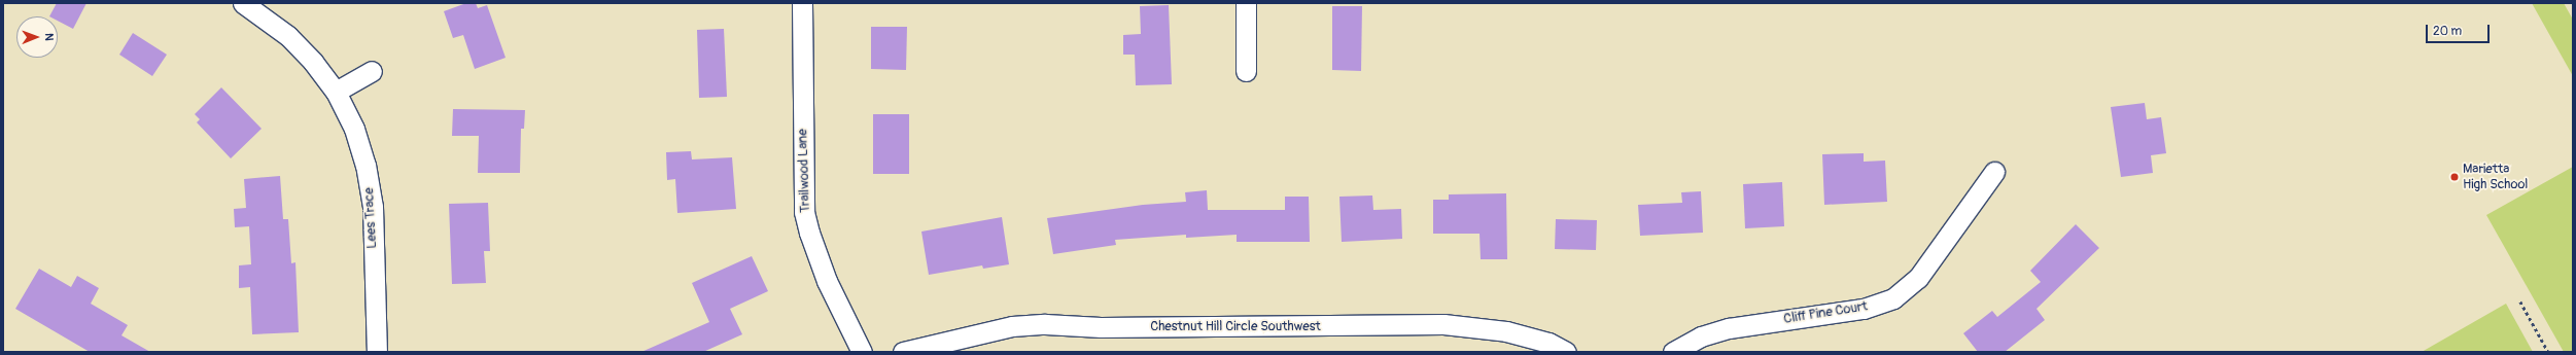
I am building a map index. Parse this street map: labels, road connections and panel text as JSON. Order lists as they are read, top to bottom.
{
  "streets": {
    "street": [
      "Trailwood Lane",
      "Lees Trace",
      "Cliff Pine Court",
      "Chestnut Hill Circle Southwest"
    ]
  },
  "places": ["Marietta High School"],
  "scale_bar": "20 m",
  "north": "right"
}
